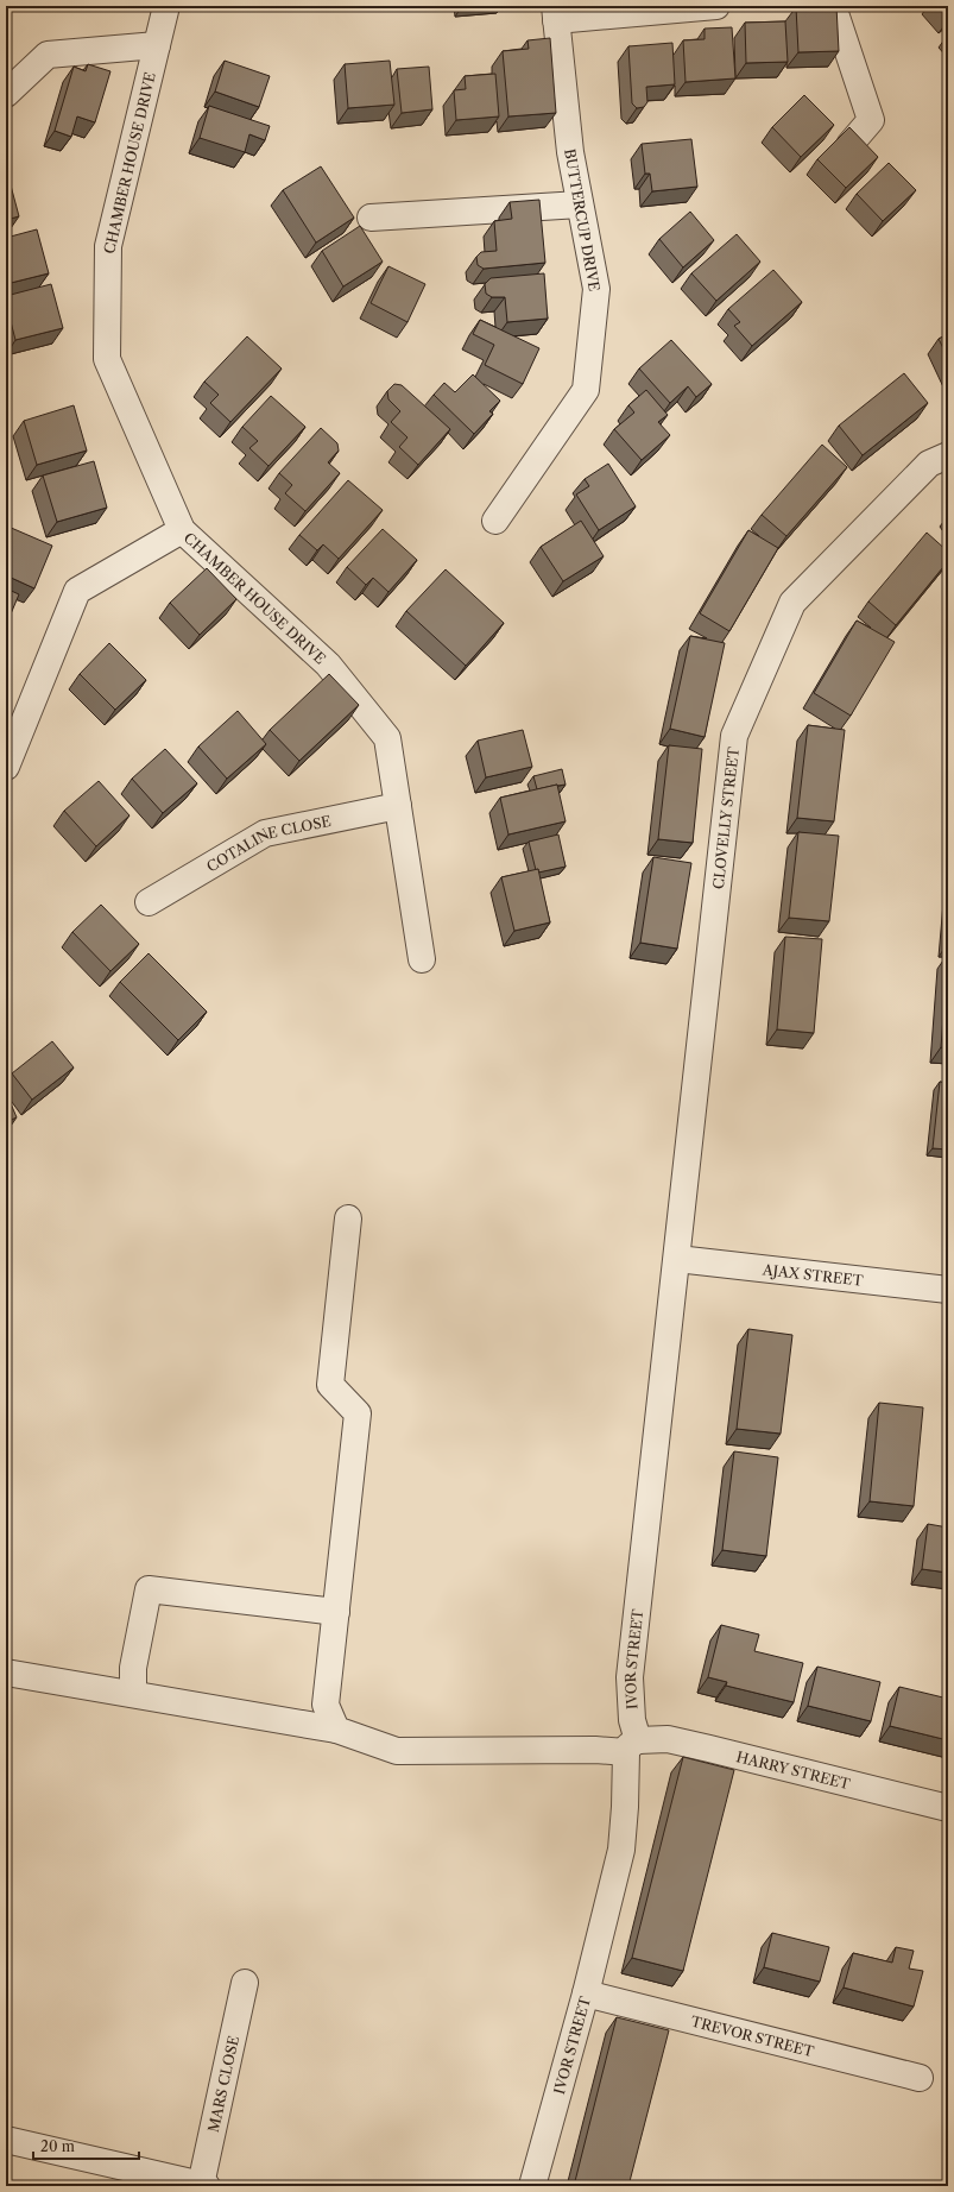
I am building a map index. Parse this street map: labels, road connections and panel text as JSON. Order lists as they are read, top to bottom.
{
  "streets": {
    "street": [
      "CHAMBER HOUSE DRIVE",
      "BUTTERCUP DRIVE",
      "CLOVELLY STREET",
      "COTALINE CLOSE",
      "AJAX STREET",
      "IVOR STREET",
      "HARRY STREET",
      "TREVOR STREET",
      "MARS CLOSE"
    ]
  },
  "crossings": [
    ["CHAMBER HOUSE DRIVE", "COTALINE CLOSE"],
    ["CLOVELLY STREET", "AJAX STREET"],
    ["CLOVELLY STREET", "IVOR STREET"],
    ["AJAX STREET", "IVOR STREET"],
    ["IVOR STREET", "HARRY STREET"],
    ["IVOR STREET", "TREVOR STREET"]
  ],
  "scale_bar": "20 m"
}
